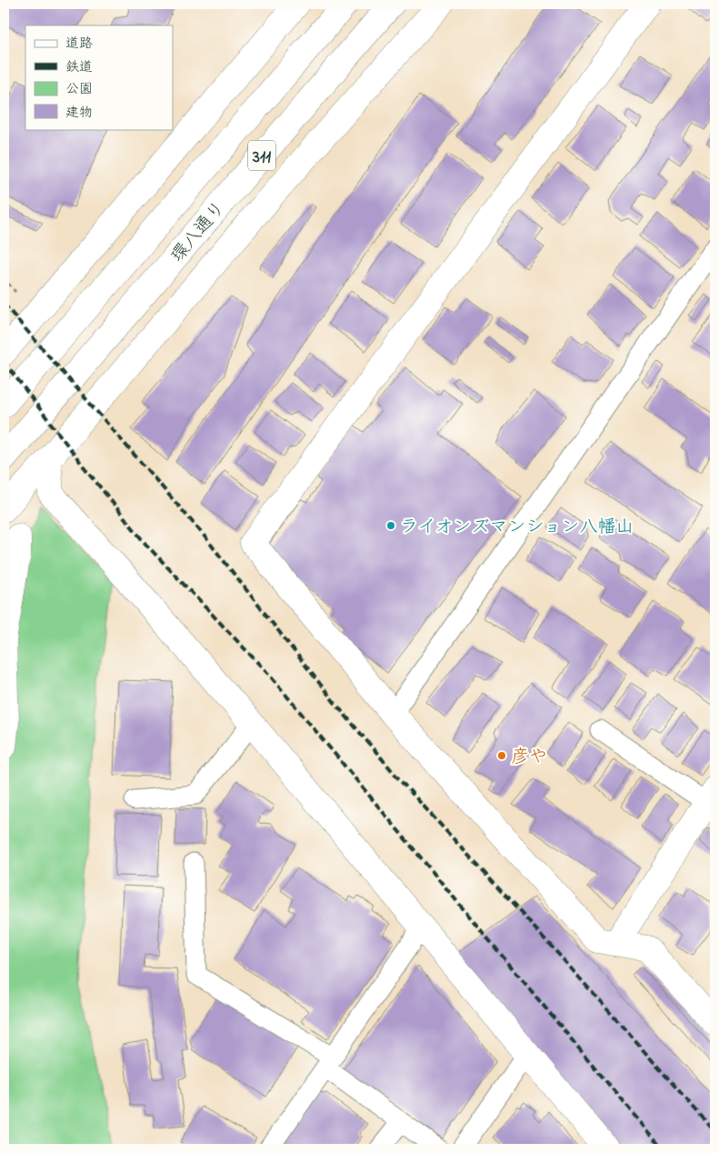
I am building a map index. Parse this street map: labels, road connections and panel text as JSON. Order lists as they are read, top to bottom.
{
  "streets": {
    "street": ["311", "環八通り"]
  },
  "places": ["ライオンズマンション八幡山", "彦や"],
  "legend": [
    "道路",
    "鉄道",
    "公園",
    "建物"
  ]
}
